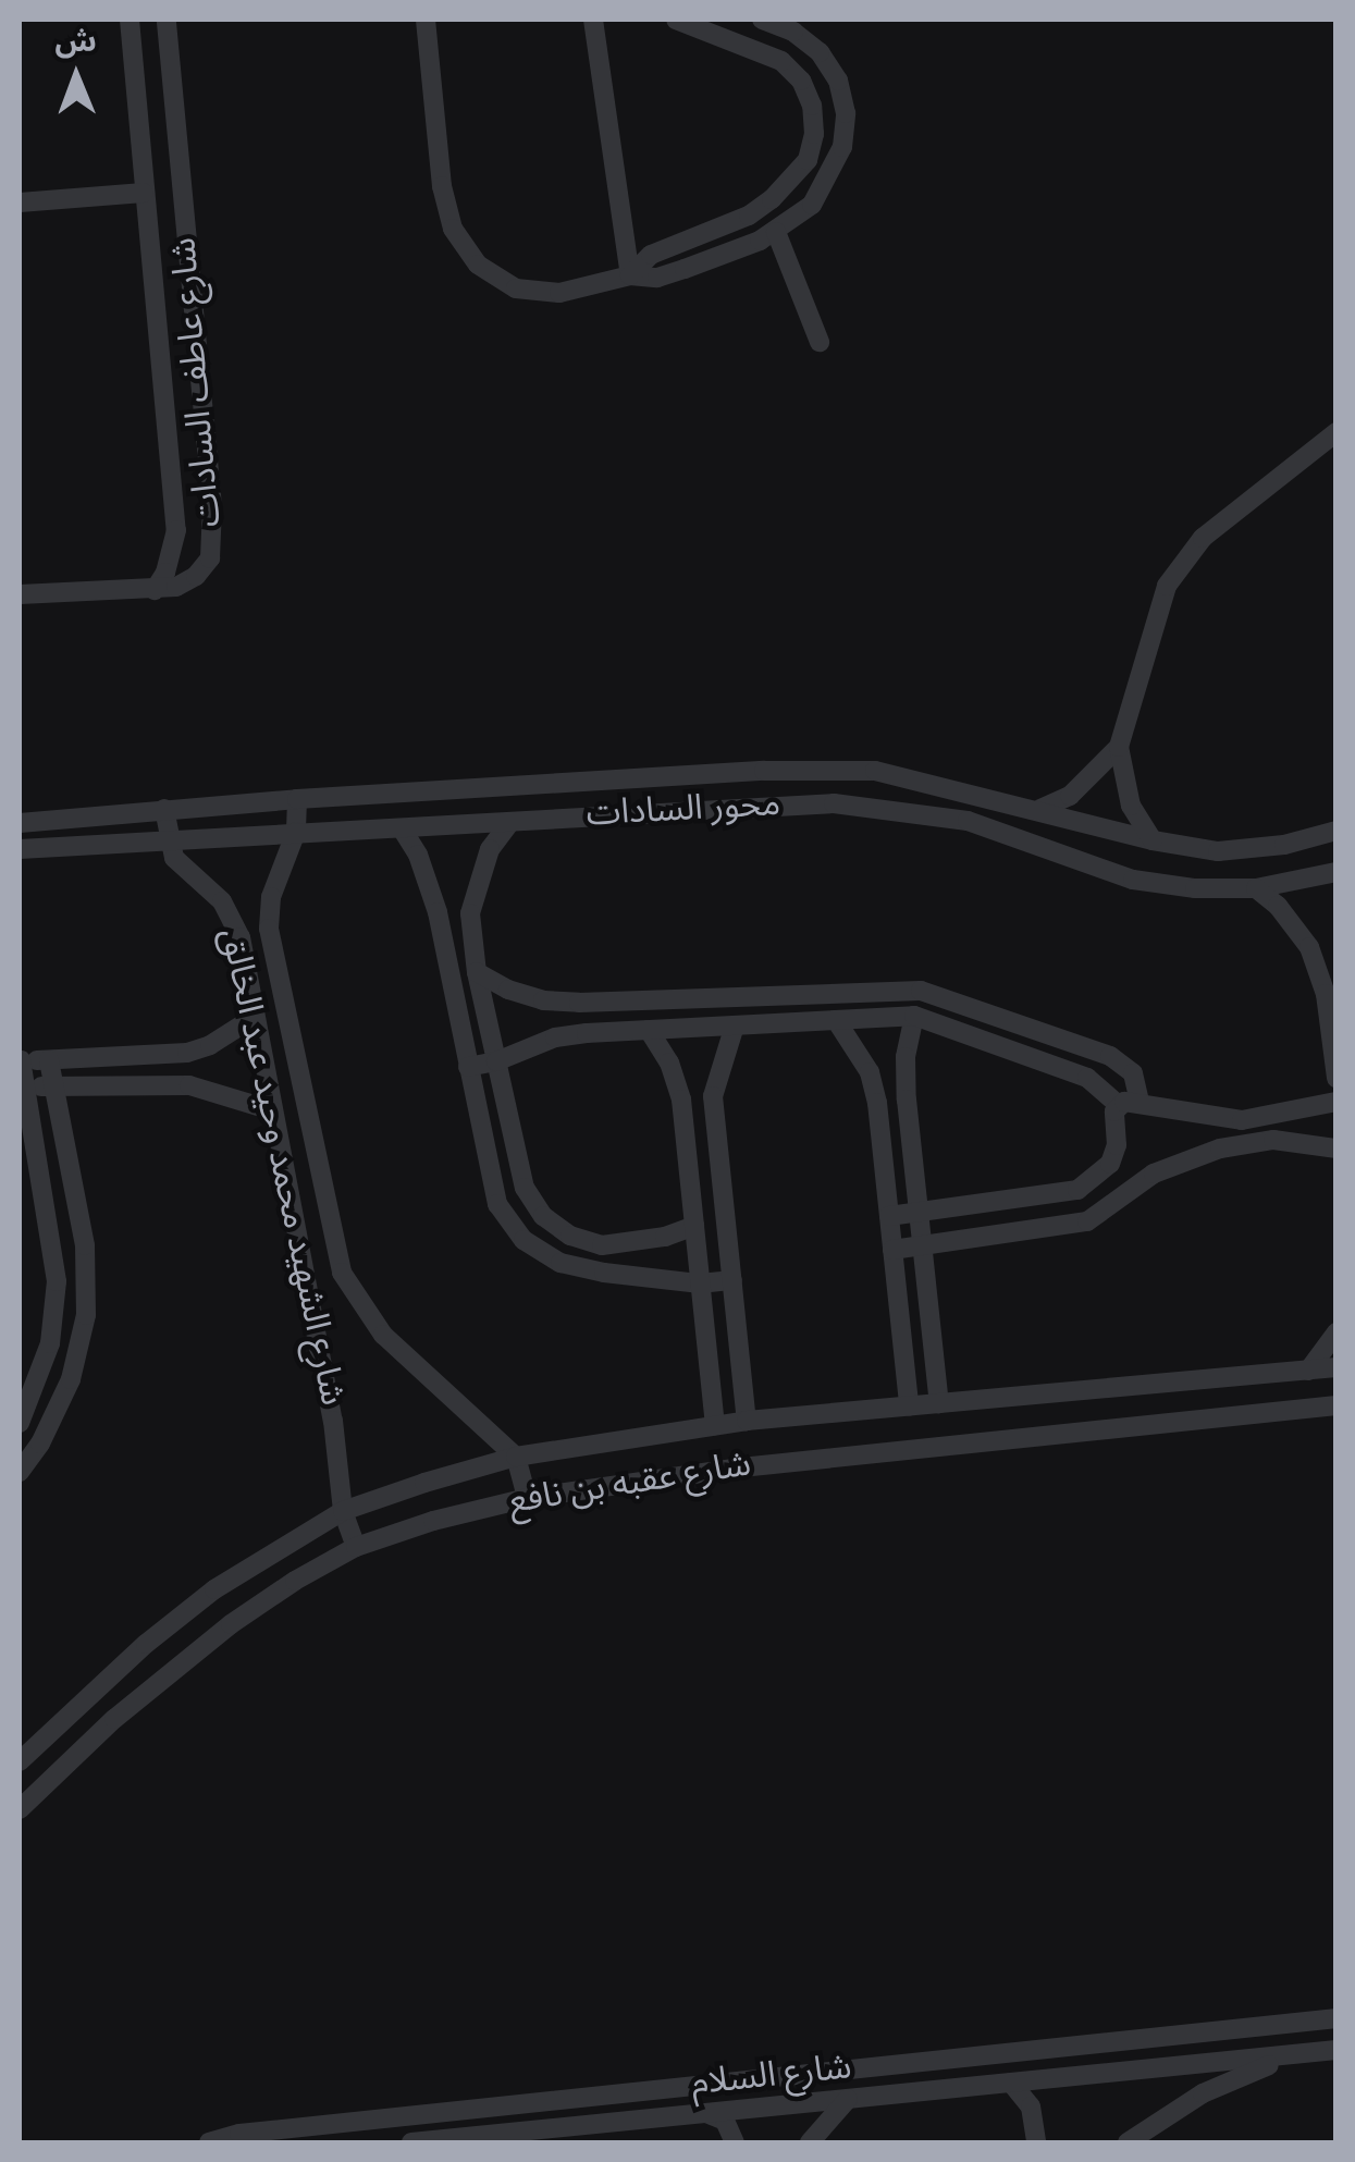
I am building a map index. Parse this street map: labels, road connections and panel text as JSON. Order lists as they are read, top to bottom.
{
  "streets": {
    "street": [
      "شارع عاطف السادات",
      "محور السادات",
      "شارع الشهيد محمد وحيد عبد الخالق",
      "شارع عقبه بن نافع",
      "شارع السلام"
    ]
  },
  "crossings": [
    ["محور السادات", "شارع الشهيد محمد وحيد عبد الخالق"],
    ["شارع الشهيد محمد وحيد عبد الخالق", "شارع عقبه بن نافع"]
  ],
  "north": "top"
}
